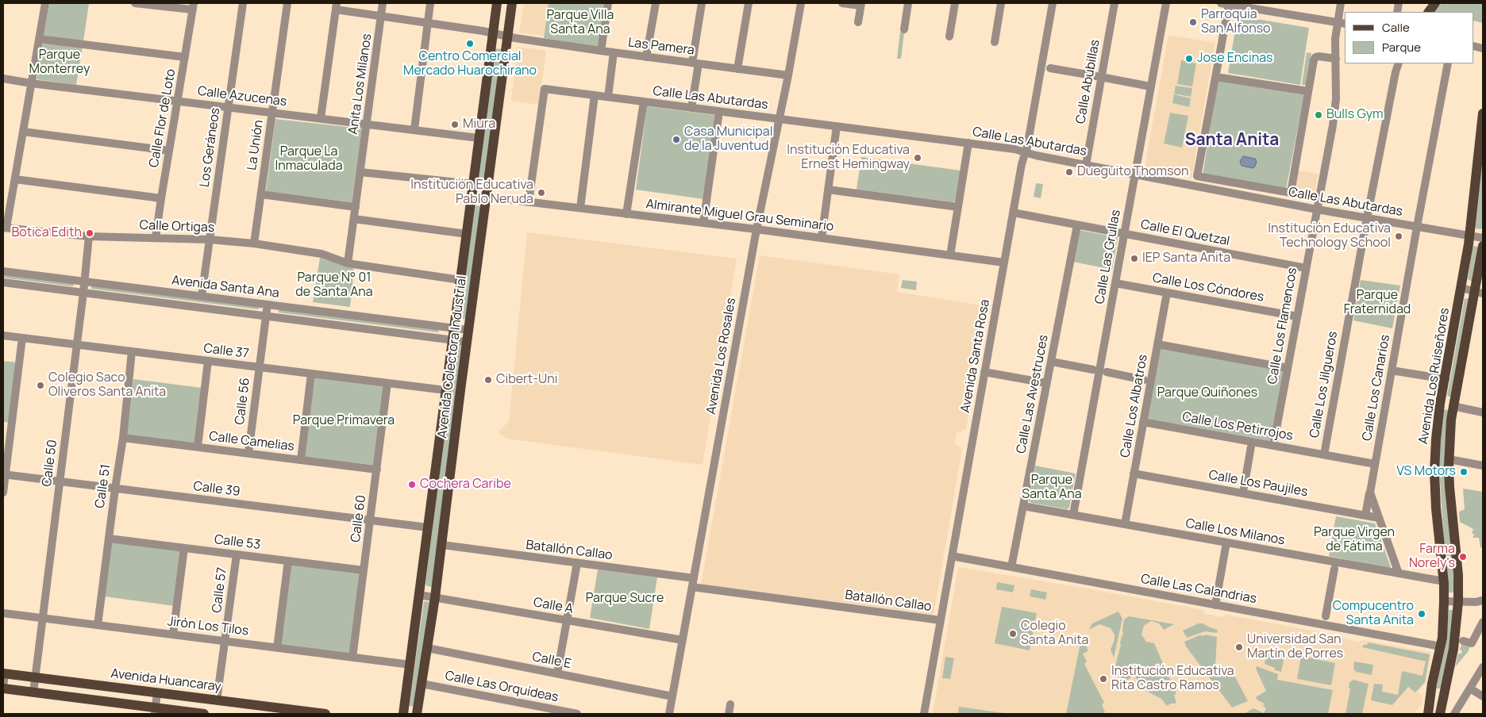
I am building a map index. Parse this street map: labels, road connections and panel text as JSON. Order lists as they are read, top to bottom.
{
  "streets": {
    "main road": ["Avenida Colectora Industrial", "Avenida Los Ruiseñores", "Avenida Huancaray"],
    "street": [
      "Las Pamera",
      "Calle Abubillas",
      "Anita Los Milanos",
      "Calle Azucenas",
      "Calle Las Abutardas",
      "Calle Flor de Loto",
      "La Unión",
      "Los Geráneos",
      "Almirante Miguel Grau Seminario",
      "Calle Ortigas",
      "Calle El Quetzal",
      "Calle Las Grullas",
      "Avenida Santa Ana",
      "Calle Los Cóndores",
      "Calle Los Flamencos",
      "Calle 37",
      "Avenida Los Rosales",
      "Avenida Santa Rosa",
      "Calle Los Jilgueros",
      "Calle Los Canarios",
      "Calle Las Avestruces",
      "Calle 56",
      "Calle Los Albatros",
      "Calle Los Petirrojos",
      "Calle Camelias",
      "Calle 50",
      "Calle Los Paujiles",
      "Calle 51",
      "Calle 39",
      "Calle 60",
      "Calle Los Milanos",
      "Calle 53",
      "Batallón Callao",
      "Calle Las Calandrias",
      "Calle 57",
      "Calle A",
      "Jirón Los Tilos",
      "Calle E",
      "Calle Las Orquídeas"
    ]
  },
  "crossings": [
    ["Las Pamera", "Anita Los Milanos"],
    ["Las Pamera", "Avenida Los Rosales"],
    ["Las Pamera", "Avenida Colectora Industrial"],
    ["Calle Abubillas", "Calle Las Abutardas"],
    ["Anita Los Milanos", "Calle Azucenas"],
    ["Anita Los Milanos", "Calle Ortigas"],
    ["Calle Azucenas", "Calle Flor de Loto"],
    ["Calle Azucenas", "La Unión"],
    ["Calle Azucenas", "Los Geráneos"],
    ["Calle Azucenas", "Avenida Colectora Industrial"],
    ["Calle Las Abutardas", "Almirante Miguel Grau Seminario"],
    ["Calle Las Abutardas", "Calle Las Grullas"],
    ["Calle Las Abutardas", "Calle Los Flamencos"],
    ["Calle Las Abutardas", "Avenida Los Rosales"],
    ["Calle Las Abutardas", "Avenida Santa Rosa"],
    ["Calle Las Abutardas", "Avenida Los Ruiseñores"],
    ["Calle Las Abutardas", "Calle Los Jilgueros"],
    ["Calle Las Abutardas", "Calle Los Canarios"],
    ["Calle Flor de Loto", "Calle Ortigas"],
    ["La Unión", "Calle Ortigas"],
    ["Los Geráneos", "Calle Ortigas"],
    ["Los Geráneos", "Avenida Santa Ana"],
    ["Almirante Miguel Grau Seminario", "Avenida Los Rosales"],
    ["Almirante Miguel Grau Seminario", "Avenida Santa Rosa"],
    ["Almirante Miguel Grau Seminario", "Avenida Colectora Industrial"],
    ["Calle Ortigas", "Avenida Colectora Industrial"],
    ["Calle Ortigas", "Calle 50"],
    ["Calle El Quetzal", "Calle Las Grullas"],
    ["Calle El Quetzal", "Calle Los Flamencos"],
    ["Calle El Quetzal", "Avenida Santa Rosa"],
    ["Calle El Quetzal", "Calle Las Avestruces"],
    ["Calle Las Grullas", "Calle Los Cóndores"],
    ["Calle Las Grullas", "Calle Los Milanos"],
    ["Avenida Santa Ana", "Avenida Colectora Industrial"],
    ["Avenida Santa Ana", "Calle 56"],
    ["Avenida Santa Ana", "Calle 50"],
    ["Calle Los Cóndores", "Calle Los Flamencos"],
    ["Calle Los Cóndores", "Calle Los Albatros"],
    ["Calle Los Flamencos", "Calle Los Petirrojos"],
    ["Calle 37", "Avenida Colectora Industrial"],
    ["Calle 37", "Calle 56"],
    ["Calle 37", "Calle 50"],
    ["Calle 37", "Calle 51"],
    ["Calle 37", "Calle 60"],
    ["Avenida Los Rosales", "Batallón Callao"],
    ["Avenida Los Rosales", "Calle A"],
    ["Avenida Los Rosales", "Calle E"],
    ["Avenida Santa Rosa", "Batallón Callao"],
    ["Avenida Santa Rosa", "Calle Las Calandrias"],
    ["Avenida Colectora Industrial", "Calle 39"],
    ["Avenida Colectora Industrial", "Batallón Callao"],
    ["Avenida Colectora Industrial", "Calle A"],
    ["Avenida Colectora Industrial", "Jirón Los Tilos"],
    ["Avenida Colectora Industrial", "Calle E"],
    ["Avenida Colectora Industrial", "Calle Las Orquídeas"],
    ["Avenida Los Ruiseñores", "Calle Los Milanos"],
    ["Avenida Los Ruiseñores", "Calle Las Calandrias"],
    ["Calle Los Jilgueros", "Calle Los Petirrojos"],
    ["Calle Los Canarios", "Calle Los Petirrojos"],
    ["Calle Los Canarios", "Calle Los Paujiles"],
    ["Calle Los Canarios", "Calle Los Milanos"],
    ["Calle Las Avestruces", "Calle Los Milanos"],
    ["Calle Las Avestruces", "Calle Las Calandrias"],
    ["Calle 56", "Calle Camelias"],
    ["Calle Los Albatros", "Calle Los Petirrojos"],
    ["Calle Los Albatros", "Calle Los Paujiles"],
    ["Calle Los Albatros", "Calle Los Milanos"],
    ["Calle Camelias", "Calle 51"],
    ["Calle Camelias", "Calle 60"],
    ["Calle 50", "Calle 39"],
    ["Calle 50", "Jirón Los Tilos"],
    ["Calle 50", "Avenida Huancaray"],
    ["Calle 51", "Calle 39"],
    ["Calle 51", "Calle 53"],
    ["Calle 51", "Jirón Los Tilos"],
    ["Calle 39", "Calle 60"],
    ["Calle 60", "Calle 53"],
    ["Calle 60", "Jirón Los Tilos"],
    ["Calle 53", "Calle 57"],
    ["Calle 57", "Jirón Los Tilos"],
    ["Calle 57", "Avenida Huancaray"]
  ],
  "districts": ["Santa Anita"],
  "parks": [
    "Parque Villa Santa Ana",
    "Parque Monterrey",
    "Parque La Inmaculada",
    "Parque N° 01 de Santa Ana",
    "Parque Fraternidad",
    "Parque Quiñones",
    "Parque Primavera",
    "Parque Santa Ana",
    "Parque Virgen de Fátima",
    "Parque Sucre"
  ],
  "places": [
    "Parroquia San Alfonso",
    "Centro Comercial Mercado Huarochirano",
    "Jose Encinas",
    "Bulls Gym",
    "Miura",
    "Casa Municipal de la Juventud",
    "Institución Educativa Ernest Hemingway",
    "Dueguito Thomson",
    "Institución Educativa Pablo Neruda",
    "Botica Edith",
    "Institución Educativa Technology School",
    "IEP Santa Anita",
    "Cibert-Uni",
    "Colegio Saco Oliveros Santa Anita",
    "VS Motors",
    "Cochera Caribe",
    "Farma Norely's",
    "Compucentro Santa Anita",
    "Colegio Santa Anita",
    "Universidad San Martín de Porres",
    "Institución Educativa Rita Castro Ramos"
  ],
  "legend": ["Calle", "Parque"]
}
